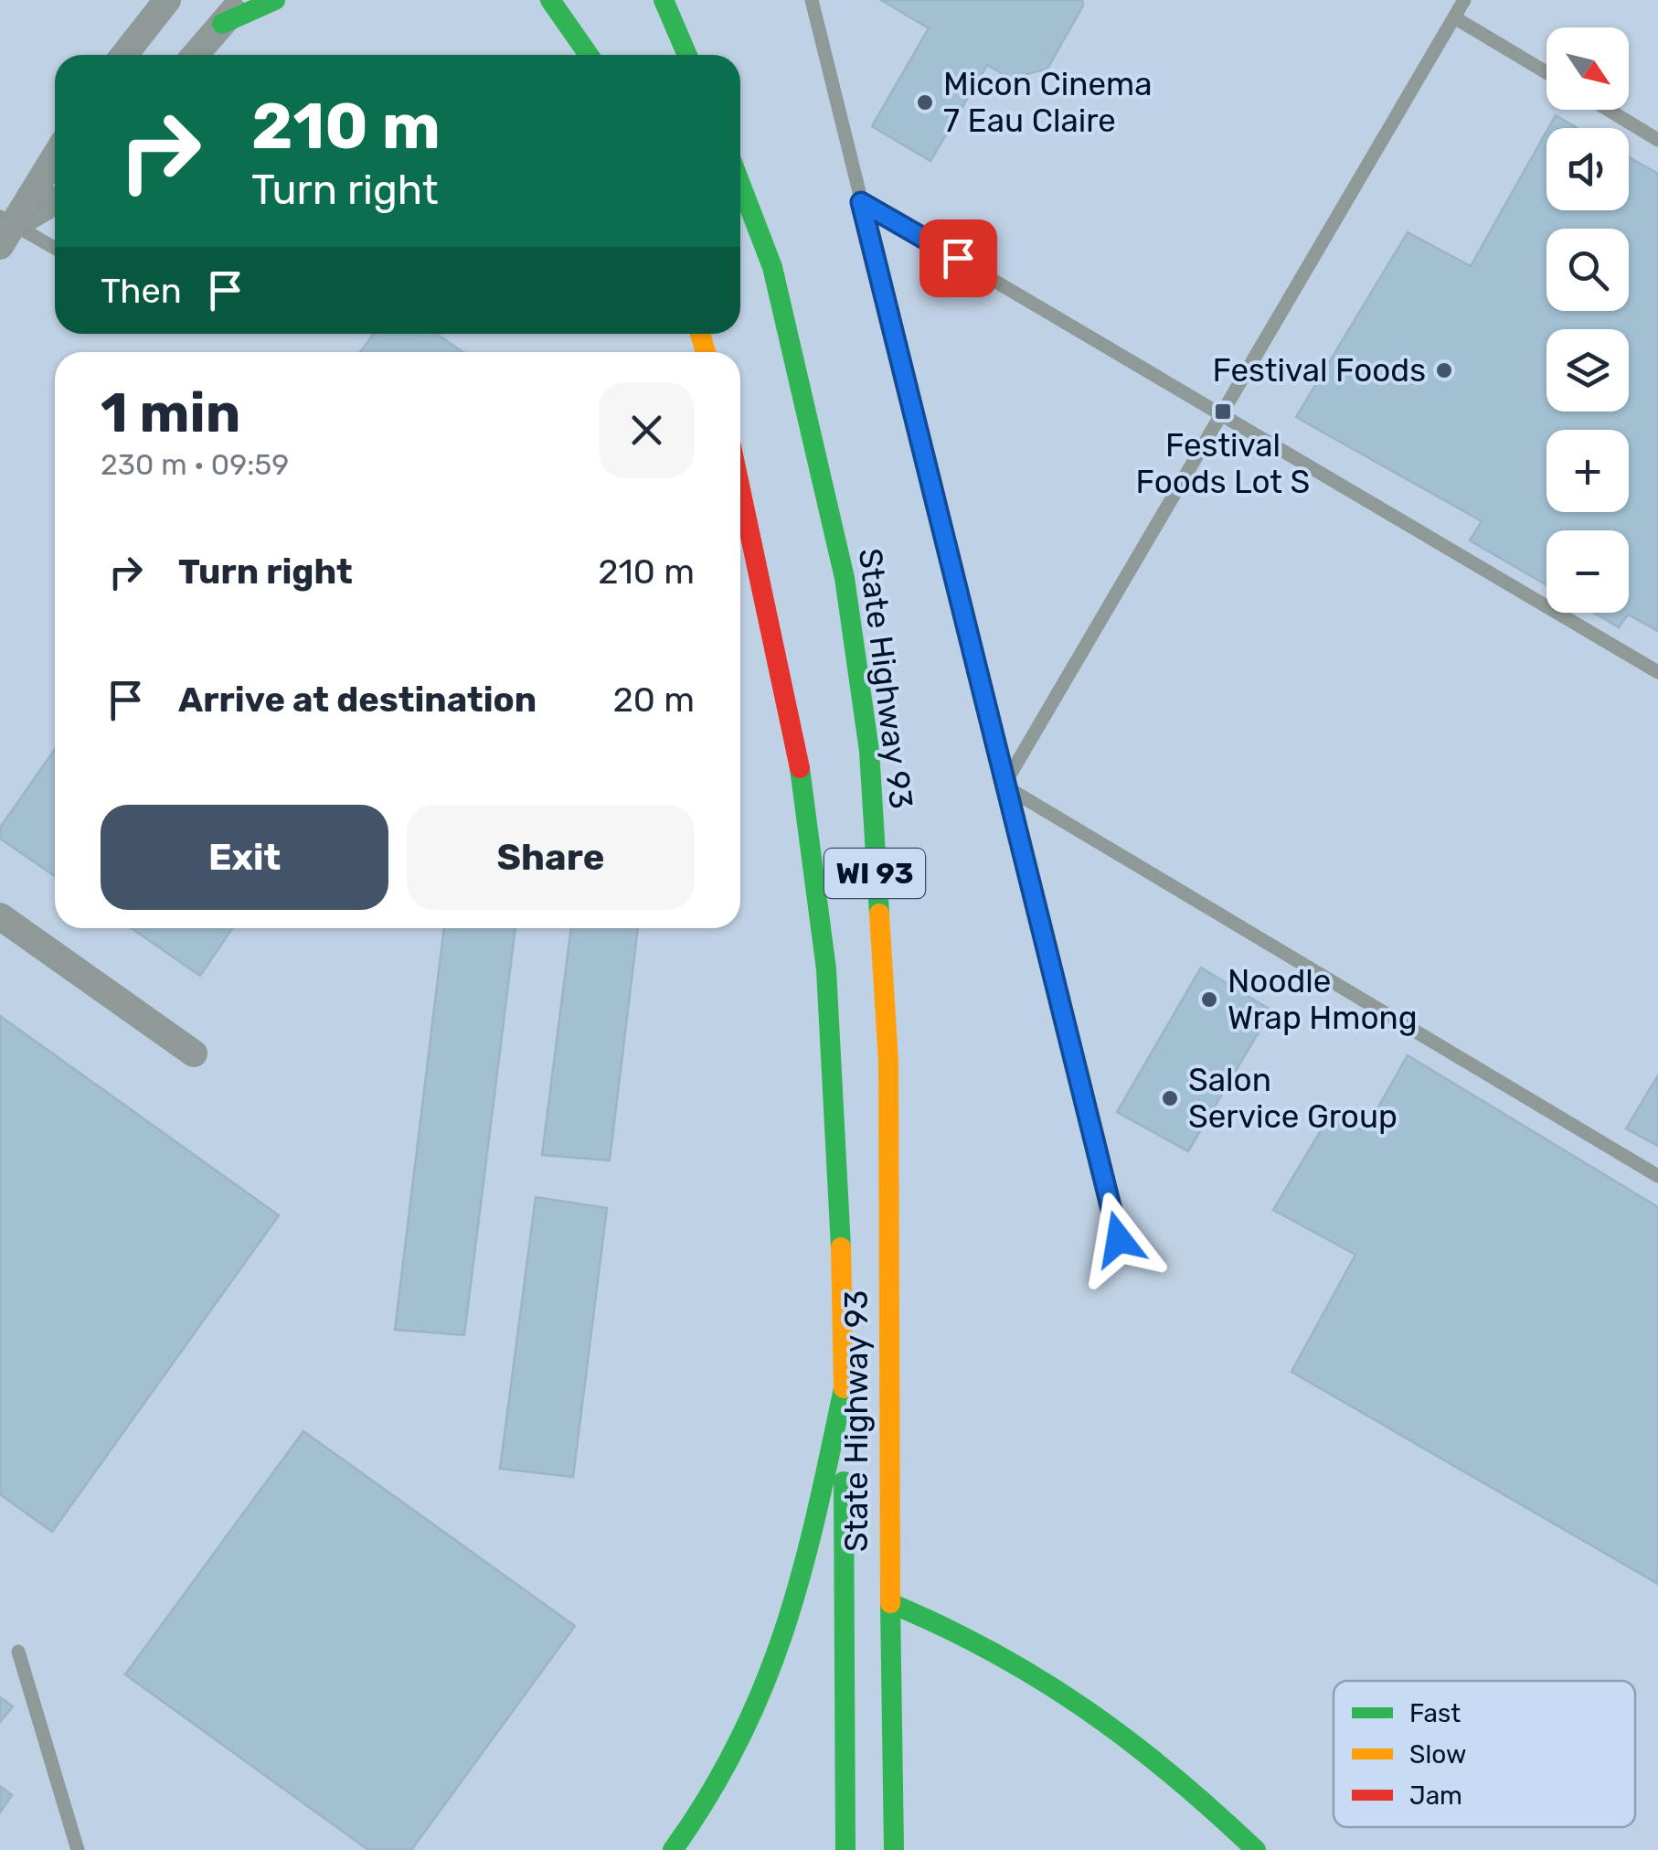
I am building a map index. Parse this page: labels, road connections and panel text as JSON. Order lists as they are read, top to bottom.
{
  "streets": {
    "main road": ["State Highway 93", "WI 93"]
  },
  "places": {
    "other": [
      "Micon Cinema 7 Eau Claire",
      "Festival Foods",
      "Noodle Wrap Hmong",
      "Salon Service Group"
    ],
    "transit": ["Festival Foods Lot S"]
  },
  "legend": ["Fast", "Slow", "Jam"],
  "north": "bottom right",
  "page": {
    "map_buttons": ["+", "−"],
    "turn": ["210 m", "Turn right"],
    "then": "Then",
    "heading": ["1 min", "230 m · 09:59"],
    "list": [
      {
        "name": "Turn right",
        "value": "210 m"
      },
      {
        "name": "Arrive at destination",
        "value": "20 m"
      }
    ],
    "buttons": ["Exit", "Share"]
  }
}
